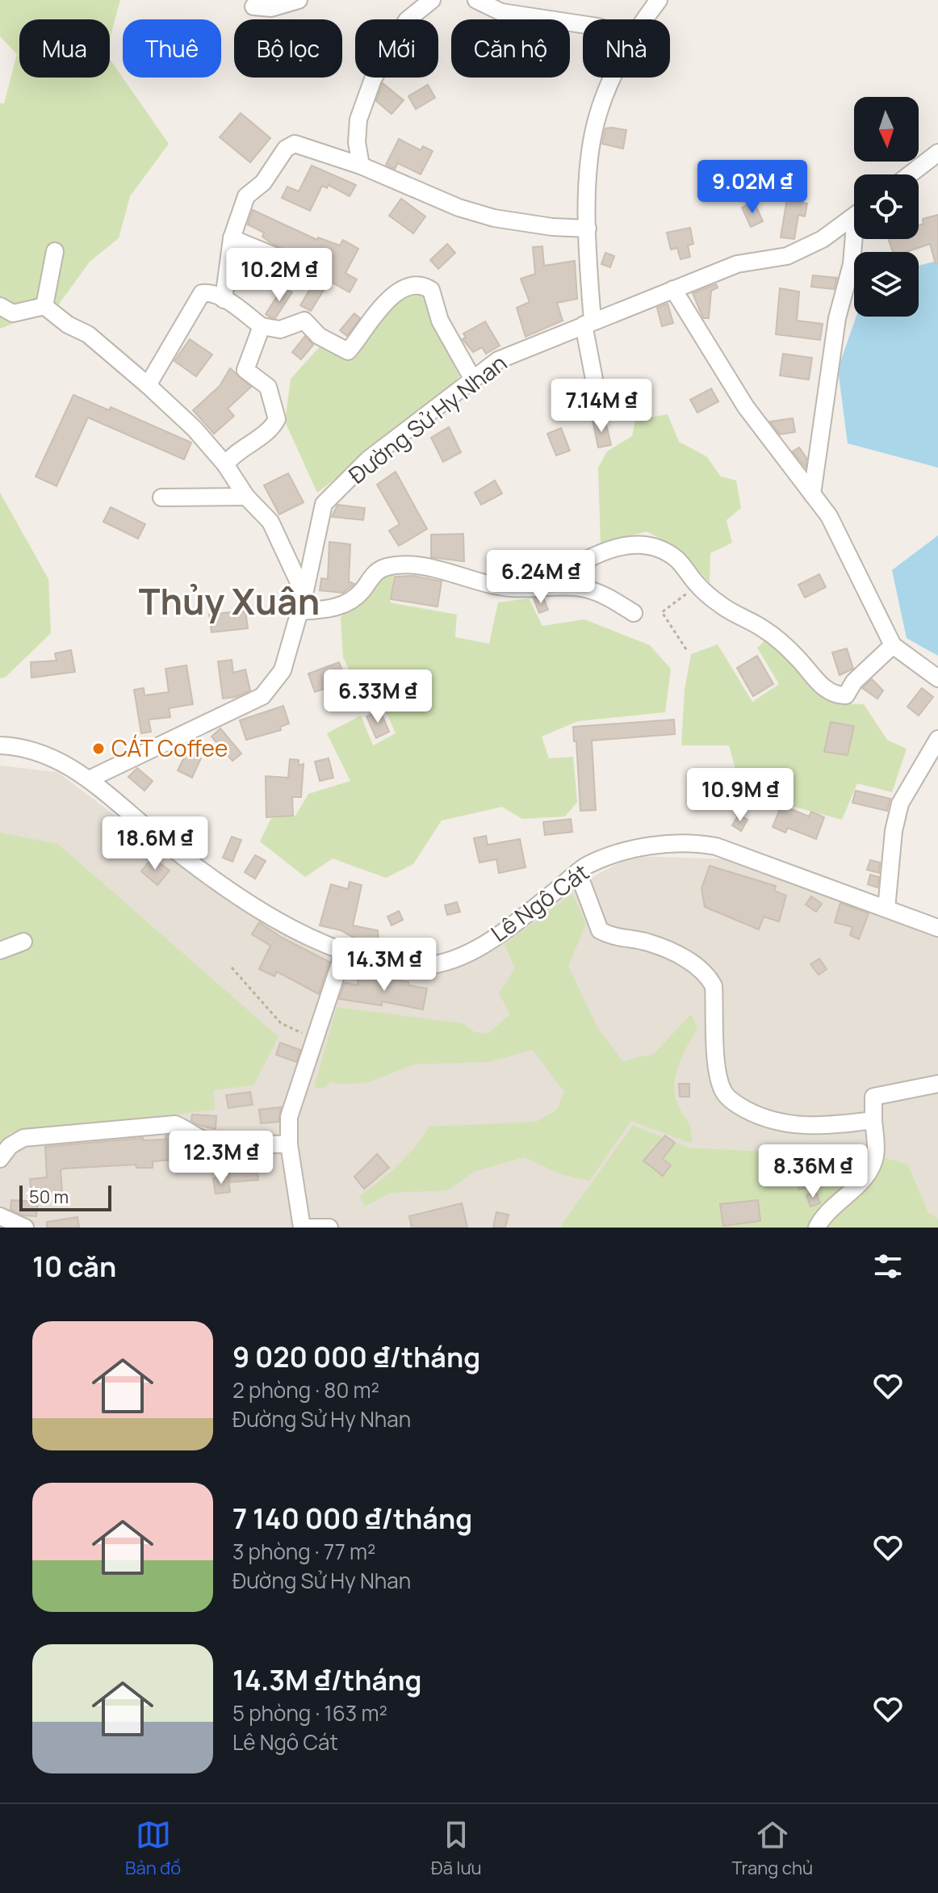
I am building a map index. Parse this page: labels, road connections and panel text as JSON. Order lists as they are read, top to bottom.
{
  "streets": {
    "street": ["Đường Sử Hy Nhan", "Lê Ngô Cát"]
  },
  "crossings": [
    ["Đường Sử Hy Nhan", "Lê Ngô Cát"]
  ],
  "districts": ["Thủy Xuân"],
  "places": ["CÁT Coffee"],
  "scale_bar": "50 m",
  "north": "bottom",
  "page": {
    "chip": [
      "Mua",
      "Thuê",
      "Bộ lọc",
      "Mới",
      "Căn hộ",
      "Nhà"
    ],
    "price": [
      "9.02M ₫",
      "10.2M ₫",
      "7.14M ₫",
      "6.24M ₫",
      "6.33M ₫",
      "10.9M ₫",
      "18.6M ₫",
      "14.3M ₫",
      "12.3M ₫",
      "8.36M ₫"
    ],
    "scale": "50 m",
    "heading": "10 căn",
    "list": [
      {
        "name": "9 020 000 ₫/tháng",
        "note": "2 phòng · 80 m² · Đường Sử Hy Nhan"
      },
      {
        "name": "7 140 000 ₫/tháng",
        "note": "3 phòng · 77 m² · Đường Sử Hy Nhan"
      },
      {
        "name": "14.3M ₫/tháng",
        "note": "5 phòng · 163 m² · Lê Ngô Cát"
      }
    ],
    "tabs": ["Bản đồ", "Đã lưu", "Trang chủ"]
  }
}
